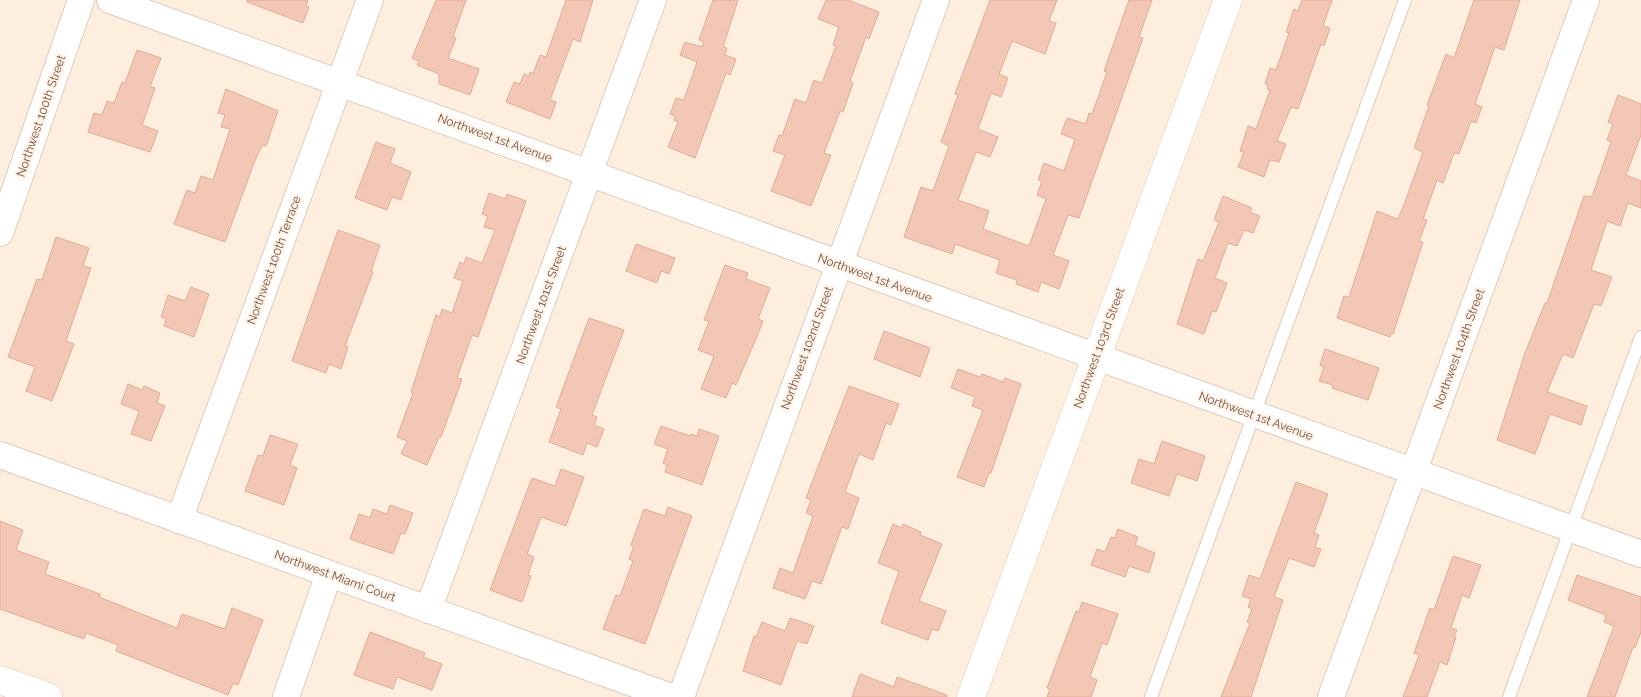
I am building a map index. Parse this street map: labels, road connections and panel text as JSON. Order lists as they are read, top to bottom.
{
  "streets": {
    "main road": ["Northwest 103rd Street"],
    "street": [
      "Northwest 100th Street",
      "Northwest 1st Avenue",
      "Northwest 100th Terrace",
      "Northwest 101st Street",
      "Northwest 102nd Street",
      "Northwest 104th Street",
      "Northwest Miami Court"
    ]
  },
  "crossings": [
    ["Northwest 1st Avenue", "Northwest 100th Terrace"],
    ["Northwest 1st Avenue", "Northwest 101st Street"],
    ["Northwest 1st Avenue", "Northwest 102nd Street"],
    ["Northwest 1st Avenue", "Northwest 103rd Street"],
    ["Northwest 1st Avenue", "Northwest 104th Street"],
    ["Northwest 100th Terrace", "Northwest Miami Court"],
    ["Northwest 101st Street", "Northwest Miami Court"]
  ]
}
